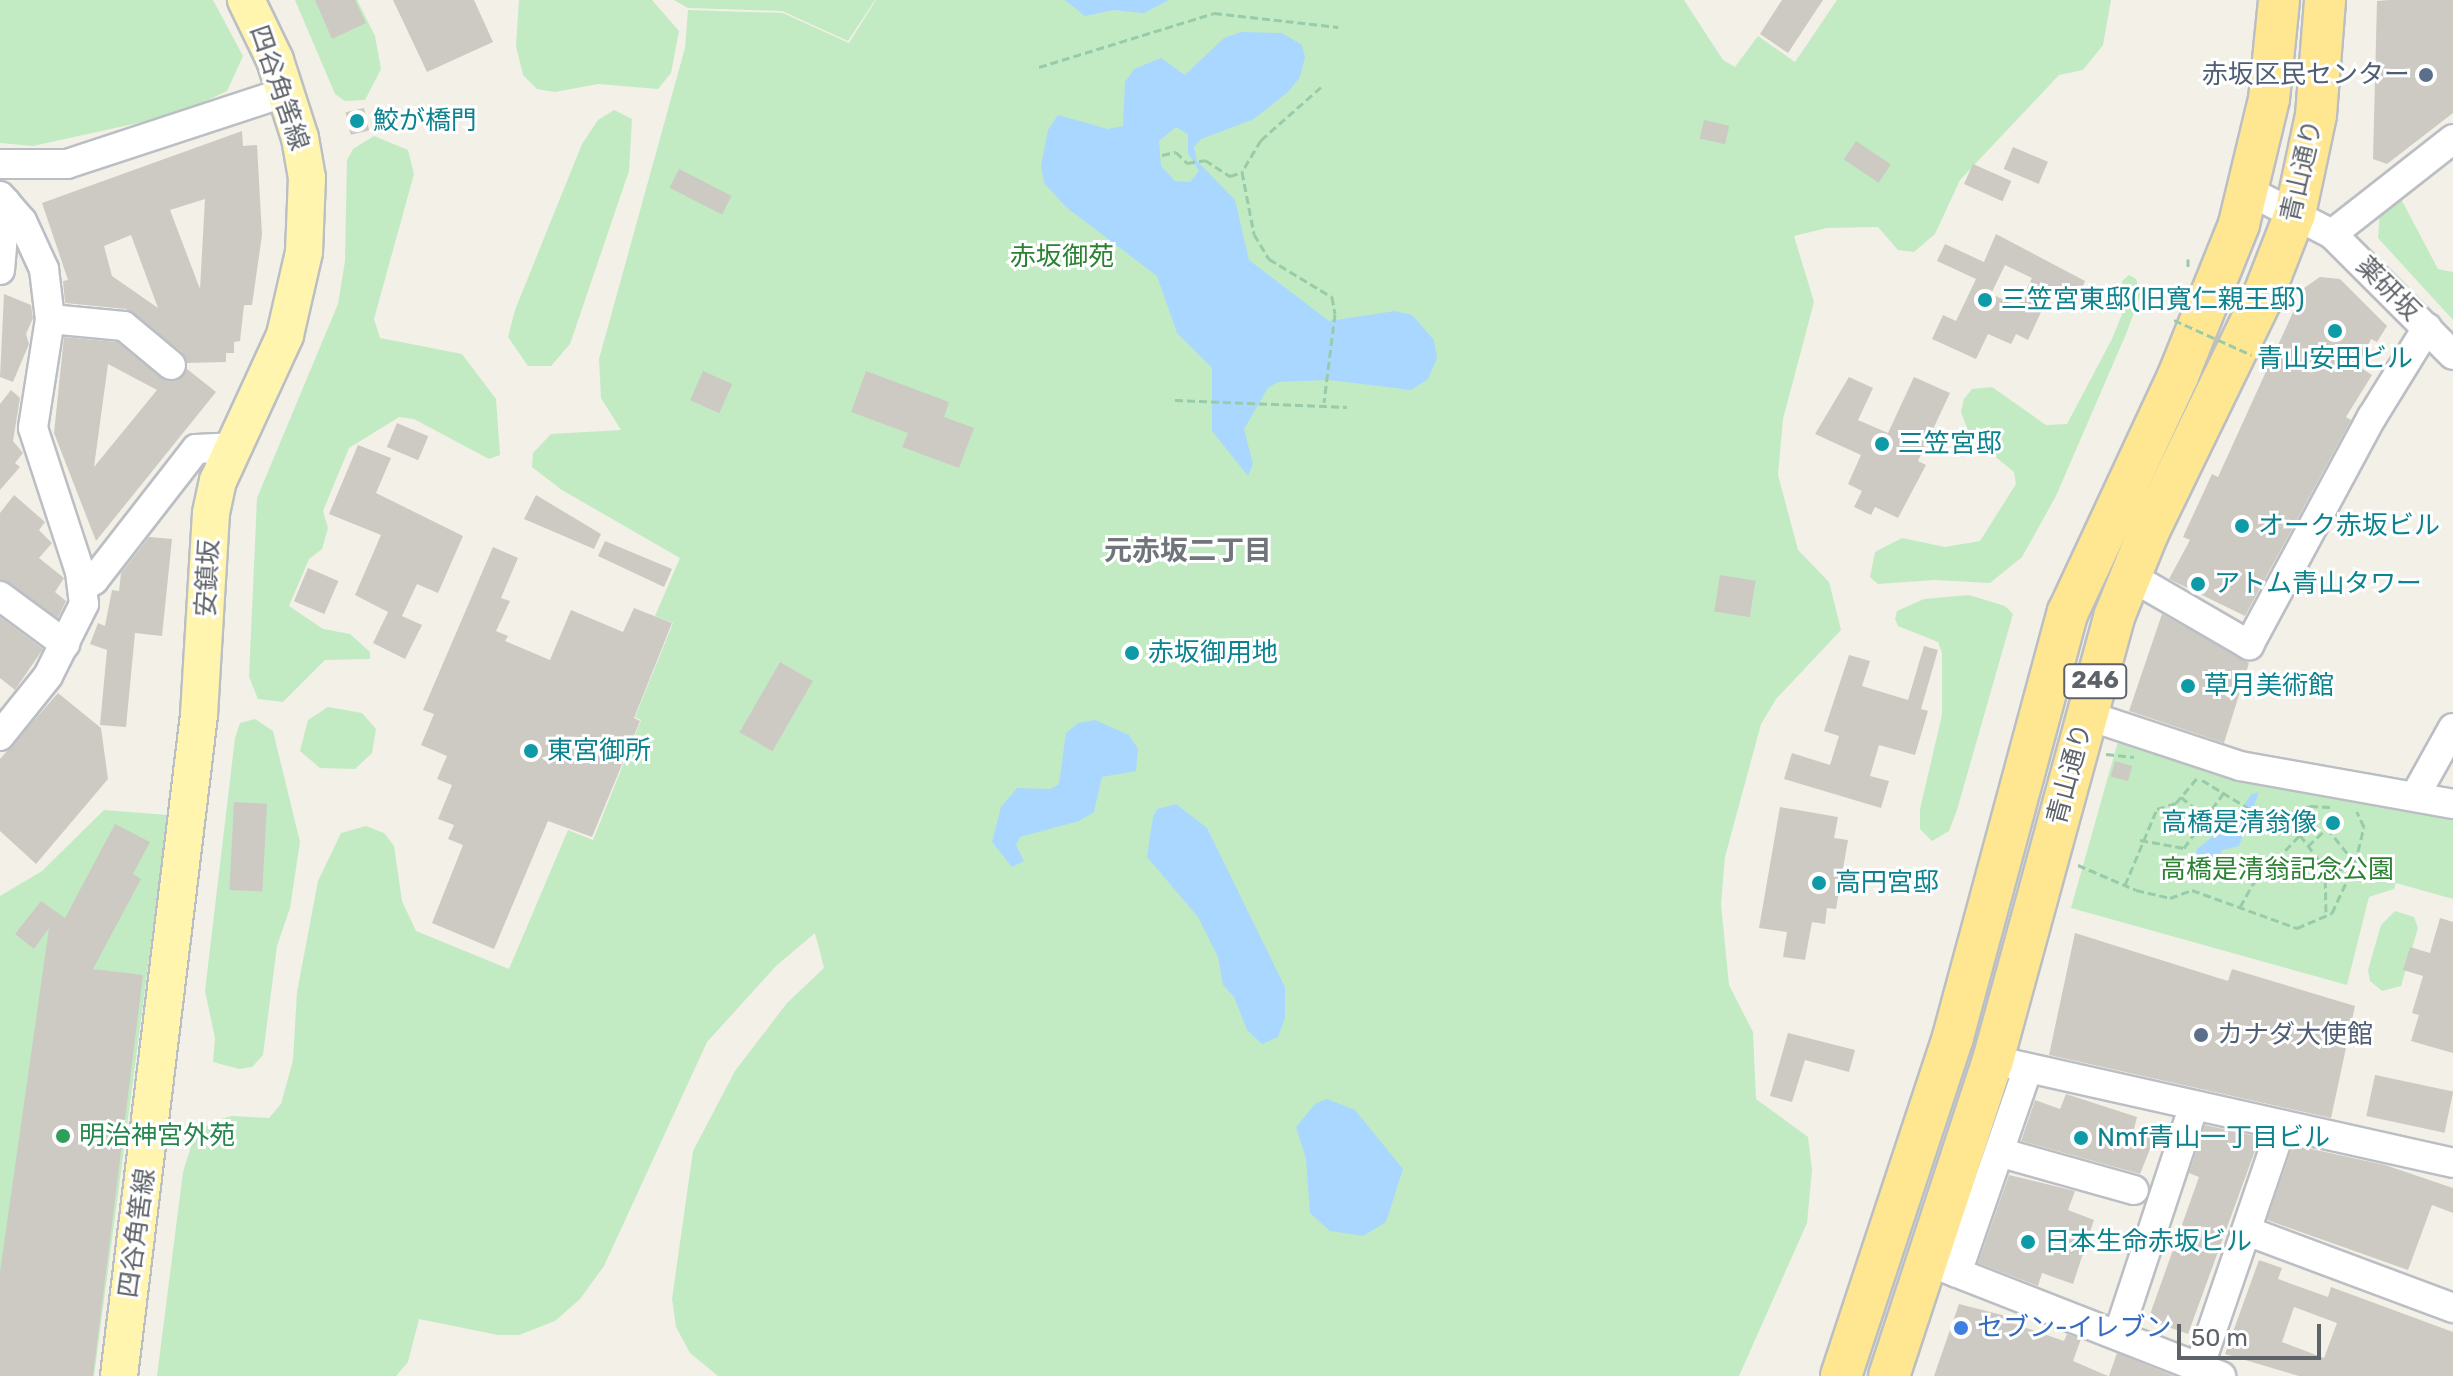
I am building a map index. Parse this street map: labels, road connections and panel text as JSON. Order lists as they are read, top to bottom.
{
  "streets": {
    "highway": ["青山通り", "246"],
    "main road": ["四谷角筈線", "安鎮坂"],
    "street": ["薬研坂"]
  },
  "crossings": [
    ["四谷角筈線", "安鎮坂"],
    ["青山通り", "薬研坂"]
  ],
  "districts": ["元赤坂二丁目"],
  "parks": ["赤坂御苑", "高橋是清翁記念公園"],
  "places": [
    "赤坂区民センター",
    "鮫が橋門",
    "三笠宮東邸(旧寬仁親王邸)",
    "青山安田ビル",
    "三笠宮邸",
    "オーク赤坂ビル",
    "アトム青山タワー",
    "赤坂御用地",
    "草月美術館",
    "東宮御所",
    "高橋是清翁像",
    "高円宮邸",
    "カナダ大使館",
    "明治神宮外苑",
    "Nmf青山一丁目ビル",
    "日本生命赤坂ビル",
    "セブン-イレブン"
  ],
  "scale_bar": "50 m"
}
